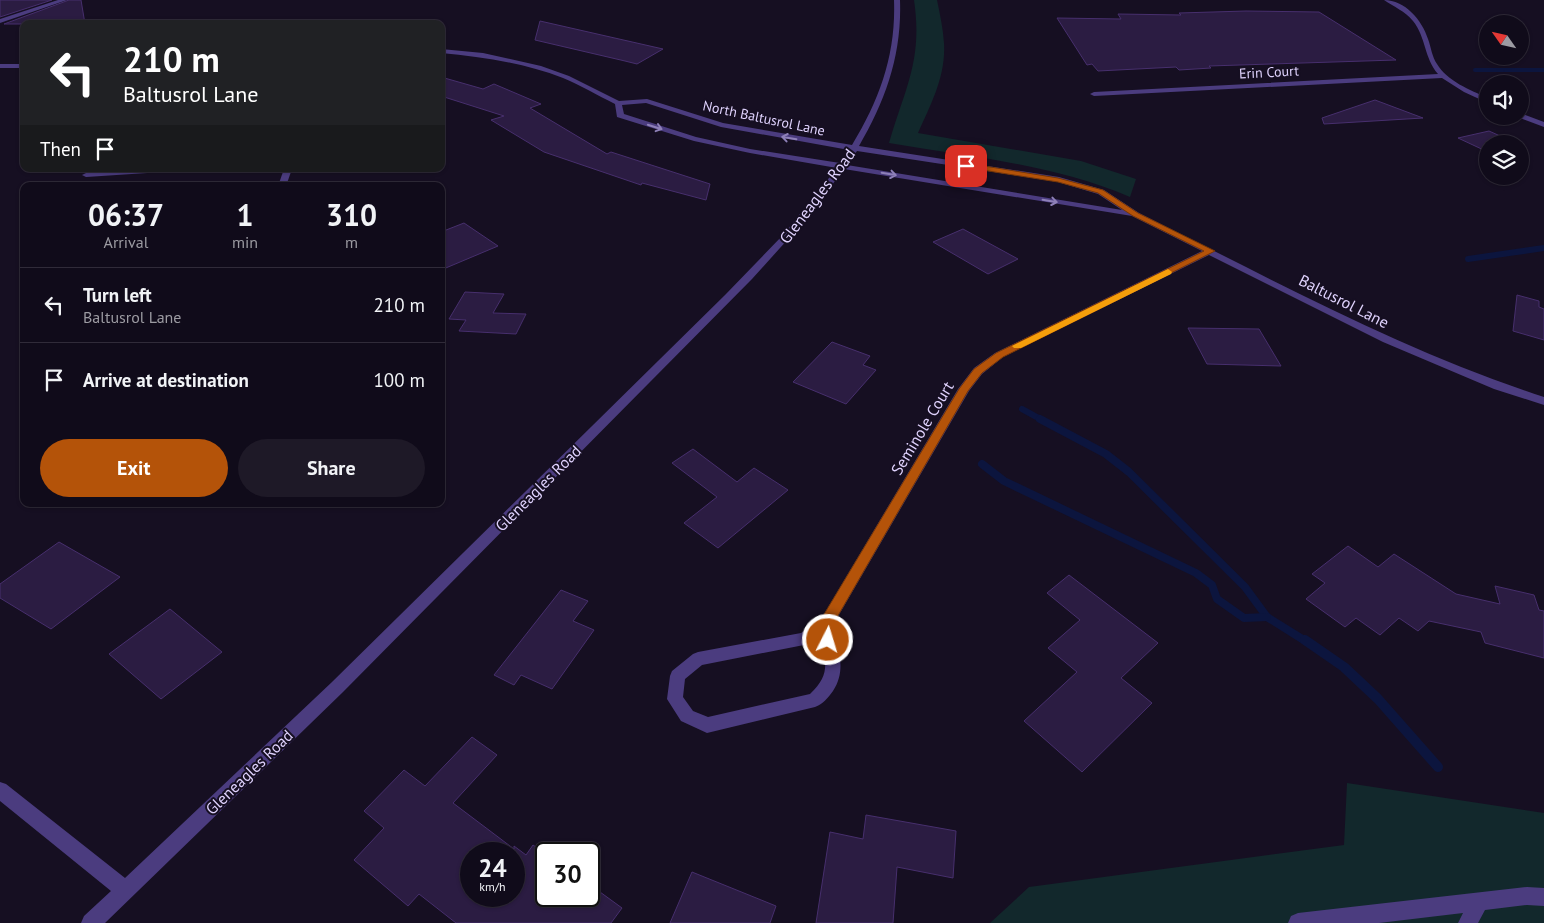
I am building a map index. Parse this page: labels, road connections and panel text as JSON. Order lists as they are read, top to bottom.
{
  "streets": {
    "street": [
      "Erin Court",
      "North Baltusrol Lane",
      "Gleneagles Road",
      "Baltusrol Lane",
      "Seminole Court"
    ]
  },
  "crossings": [
    ["North Baltusrol Lane", "Gleneagles Road"],
    ["North Baltusrol Lane", "Baltusrol Lane"],
    ["Gleneagles Road", "Baltusrol Lane"],
    ["Baltusrol Lane", "Seminole Court"]
  ],
  "one_way": ["North Baltusrol Lane"],
  "north": "top left",
  "page": {
    "turn": ["210 m", "Baltusrol Lane"],
    "then": "Then",
    "eta": [
      "06:37",
      "Arrival",
      "1",
      "min",
      "310",
      "m"
    ],
    "list": [
      {
        "name": "Turn left",
        "note": "Baltusrol Lane",
        "value": "210 m"
      },
      {
        "name": "Arrive at destination",
        "value": "100 m"
      }
    ],
    "buttons": ["Exit", "Share"],
    "speed": "24 km/h",
    "limit": "30"
  }
}
